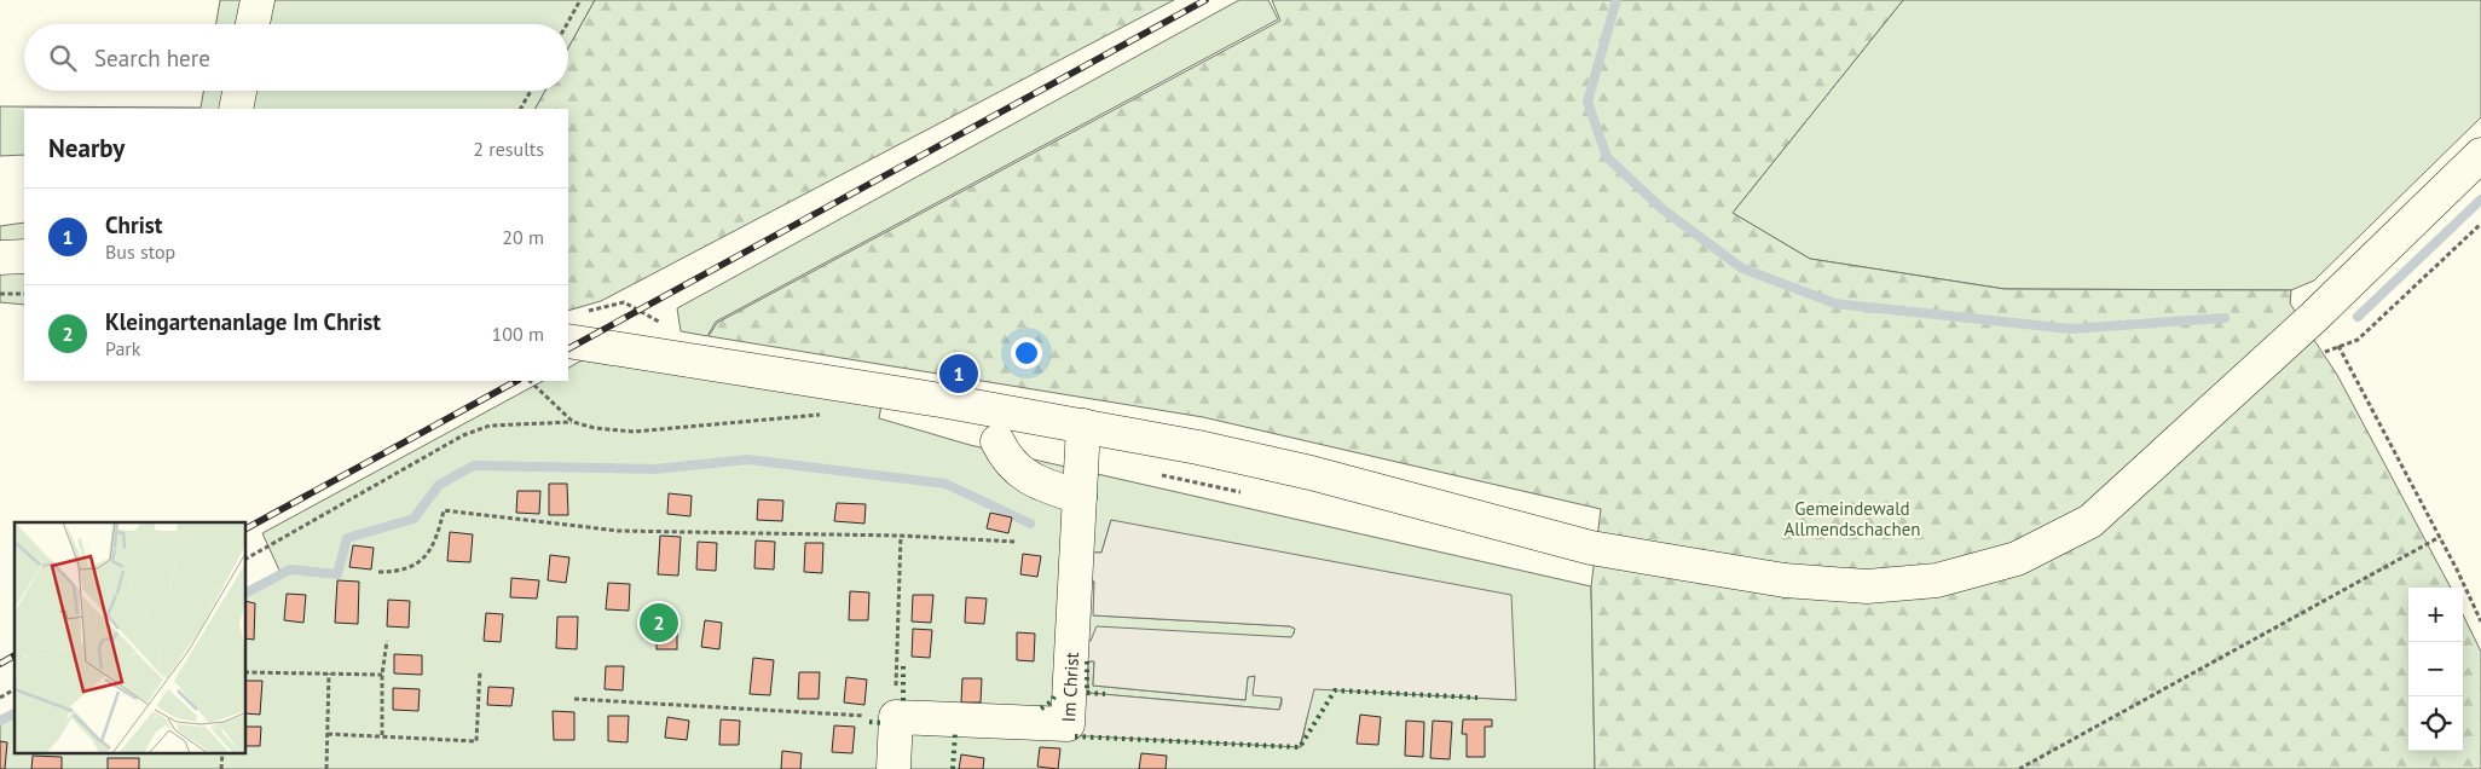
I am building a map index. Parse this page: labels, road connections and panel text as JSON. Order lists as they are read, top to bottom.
{
  "streets": {
    "main road": ["Im Christ"]
  },
  "parks": ["Gemeindewald Allmendschachen"],
  "page": {
    "search": "Search here",
    "heading": ["Nearby", "2 results"],
    "list": [
      {
        "mark": "1",
        "name": "Christ",
        "note": "Bus stop",
        "value": "20 m"
      },
      {
        "mark": "2",
        "name": "Kleingartenanlage Im Christ",
        "note": "Park",
        "value": "100 m"
      }
    ],
    "pins": ["1", "2"],
    "map_buttons": ["+", "−"]
  }
}
